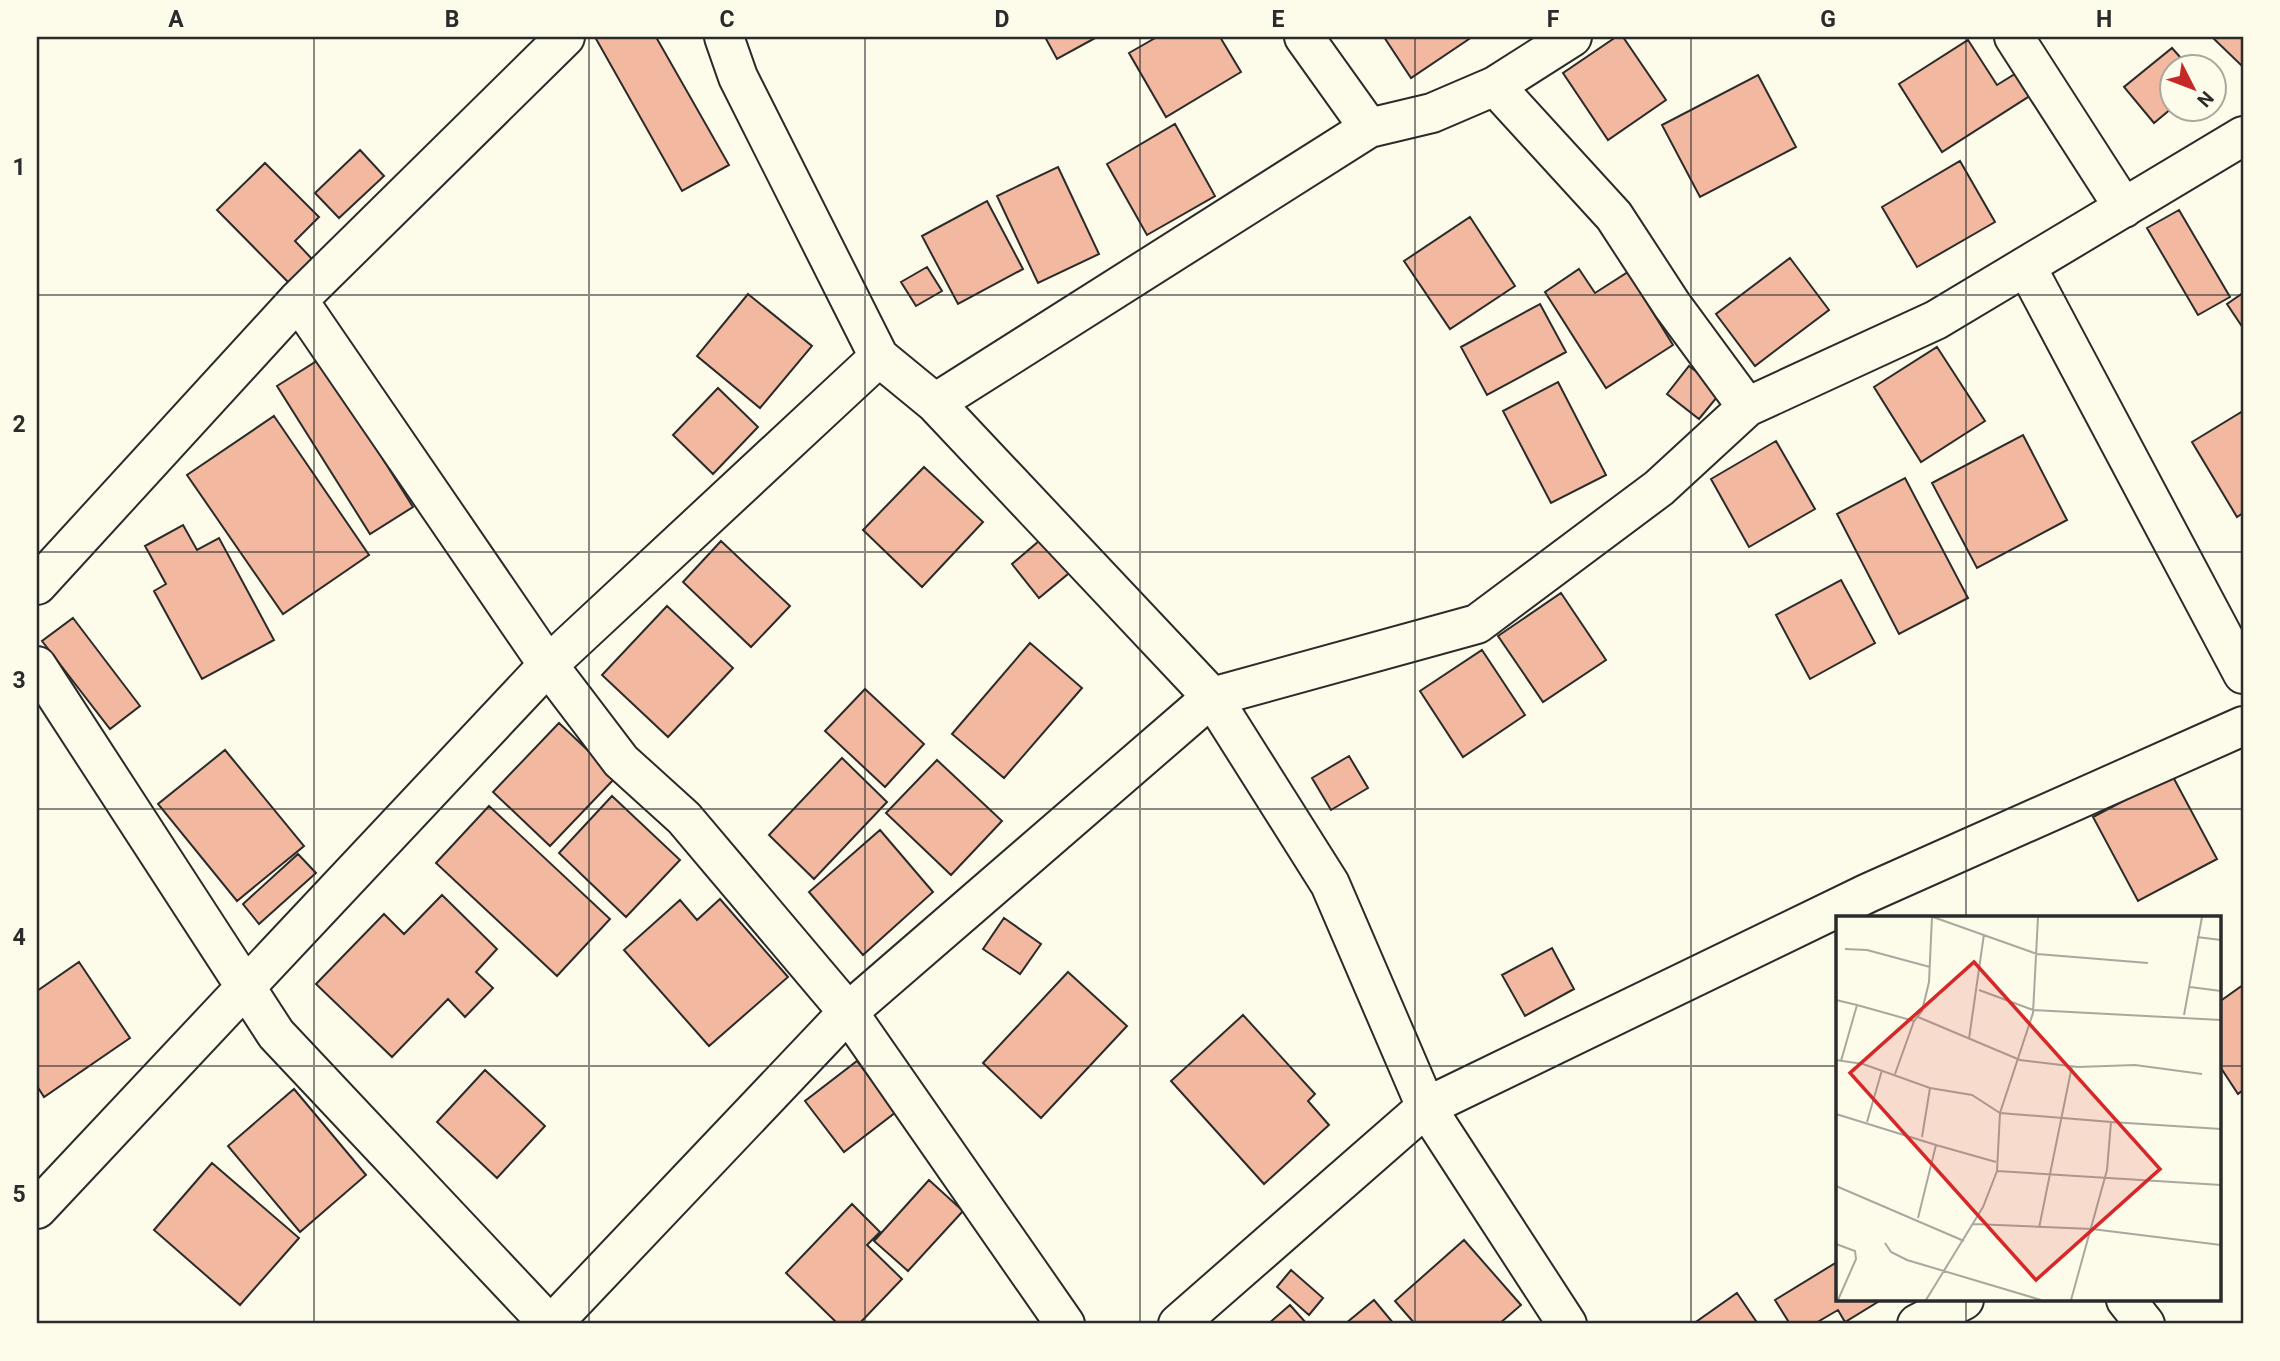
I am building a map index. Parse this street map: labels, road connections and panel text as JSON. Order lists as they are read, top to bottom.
{
  "north": "bottom right",
  "grid": {
    "columns": [
      "A",
      "B",
      "C",
      "D",
      "E",
      "F",
      "G",
      "H"
    ],
    "rows": [
      "1",
      "2",
      "3",
      "4",
      "5"
    ]
  }
}
